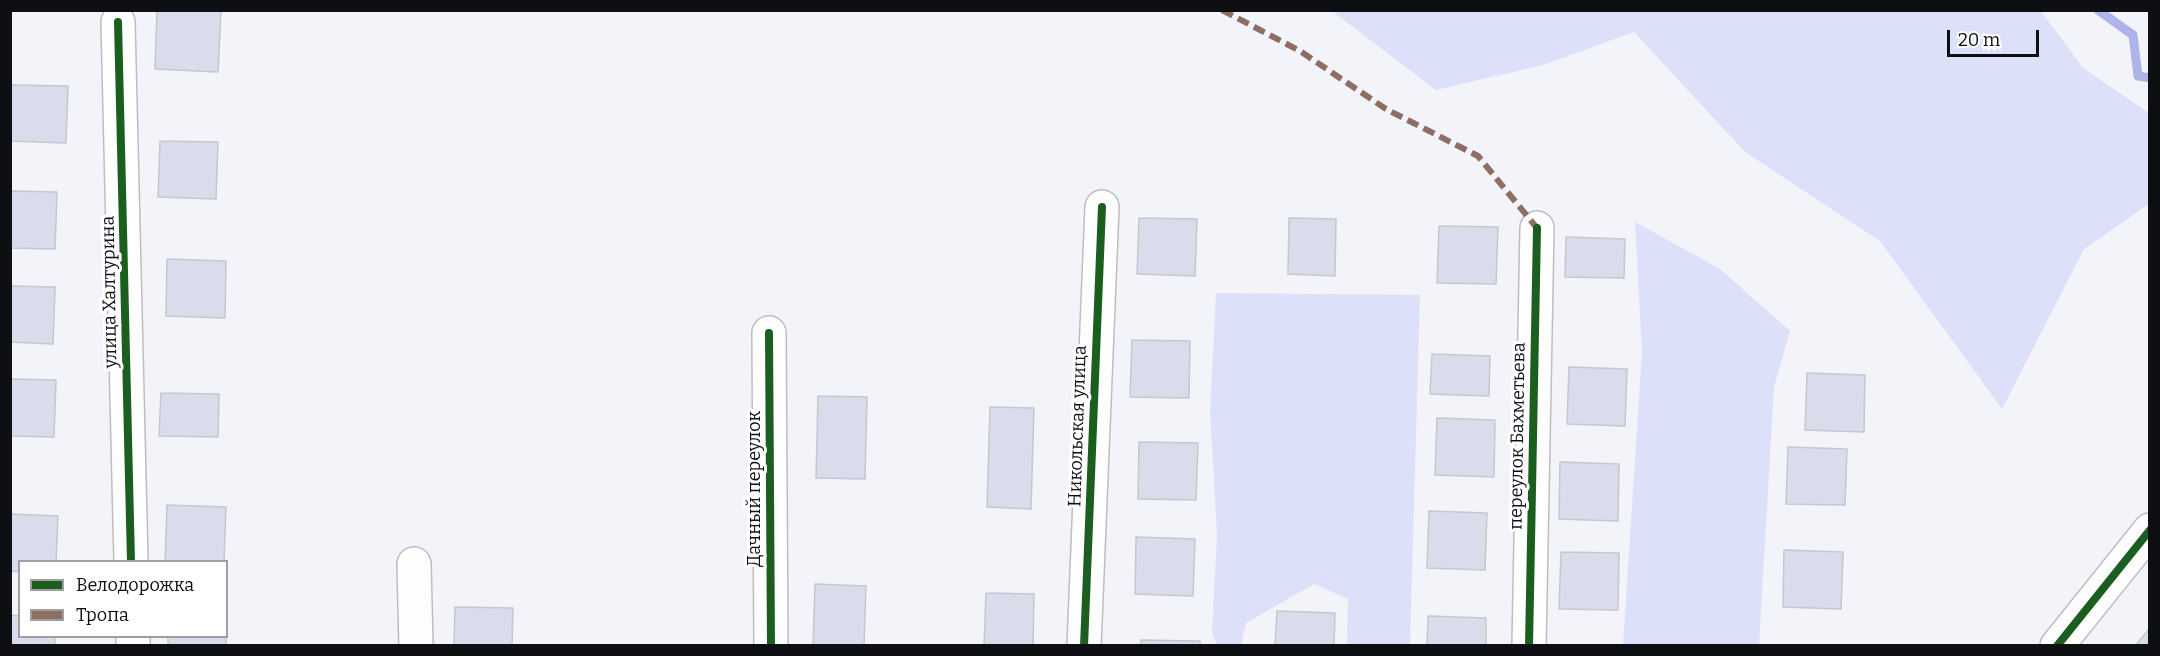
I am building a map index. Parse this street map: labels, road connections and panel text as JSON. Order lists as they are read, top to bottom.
{
  "streets": {
    "street": [
      "улица Халтурина",
      "Никольская улица",
      "переулок Бахметьева",
      "Дачный переулок"
    ]
  },
  "legend": ["Велодорожка", "Тропа"],
  "scale_bar": "20 m"
}
